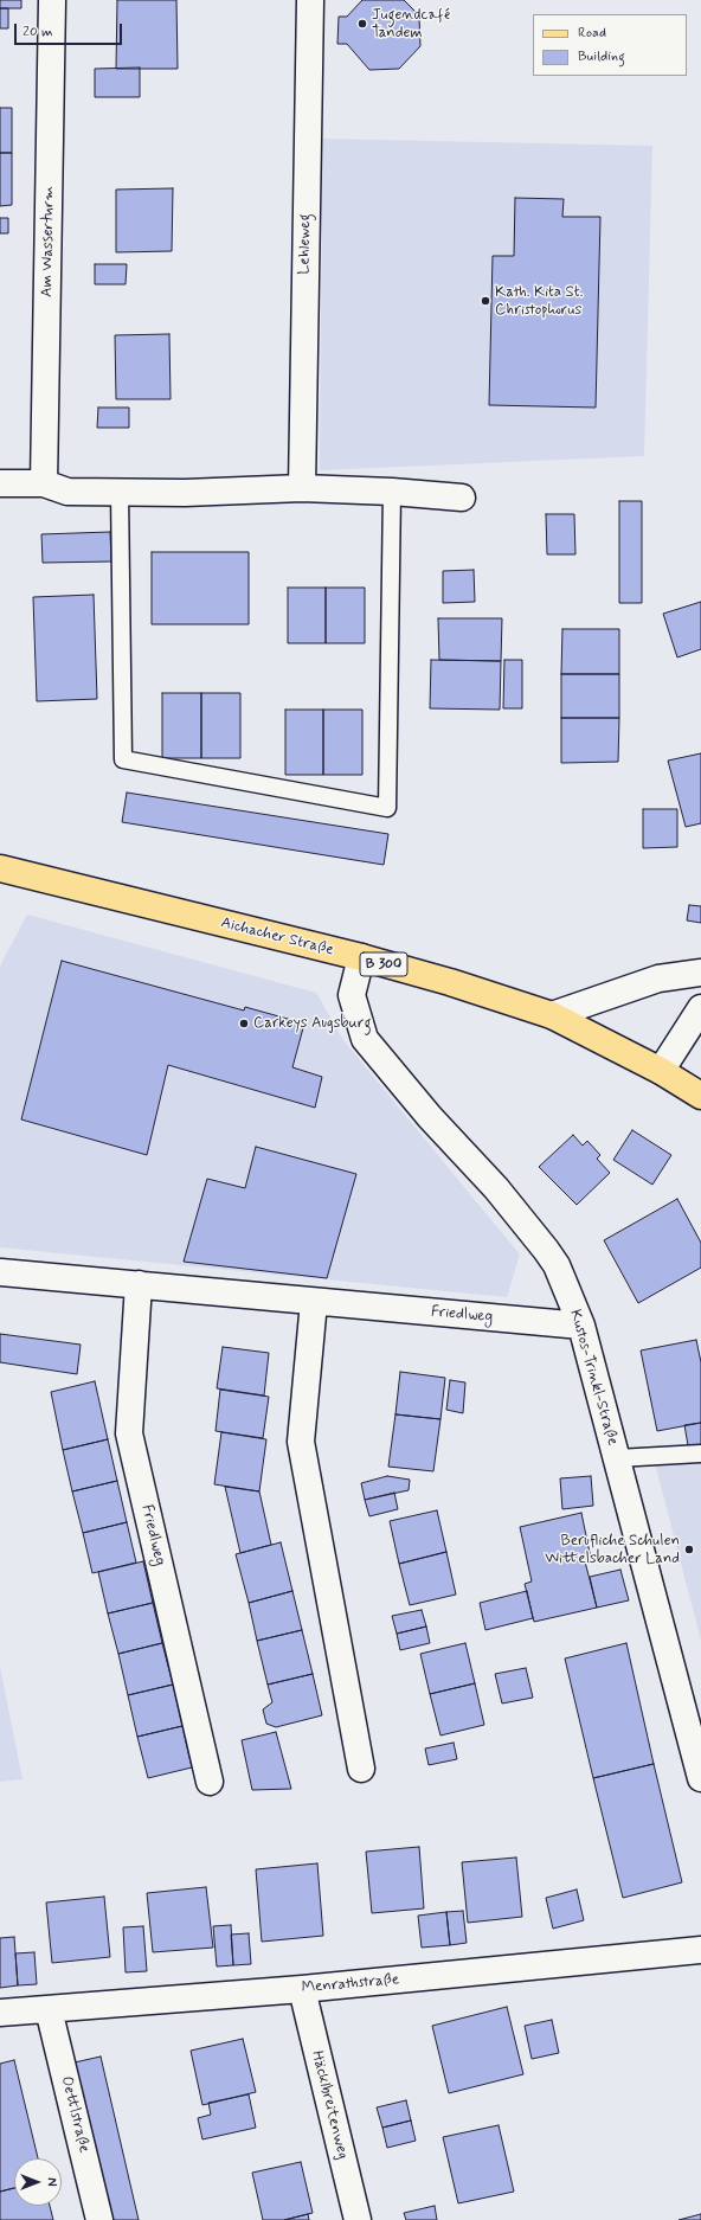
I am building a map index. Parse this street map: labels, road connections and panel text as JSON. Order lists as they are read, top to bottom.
{
  "streets": {
    "main road": ["Aichacher Straße", "B 300"],
    "street": [
      "Am Wasserturm",
      "Lehleweg",
      "Friedlweg",
      "Kustos-Trinkl-Straße",
      "Menrathstraße",
      "Häcklbreitenweg",
      "Oettlstraße"
    ]
  },
  "crossings": [
    ["Aichacher Straße", "Kustos-Trinkl-Straße"],
    ["Friedlweg", "Kustos-Trinkl-Straße"],
    ["Menrathstraße", "Häcklbreitenweg"],
    ["Menrathstraße", "Oettlstraße"]
  ],
  "places": [
    "Jugendcafé Tandem",
    "Kath. Kita St. Christophorus",
    "Carkeys Augsburg",
    "Berufliche Schulen Wittelsbacher Land"
  ],
  "legend": ["Road", "Building"],
  "scale_bar": "20 m",
  "north": "right"
}
